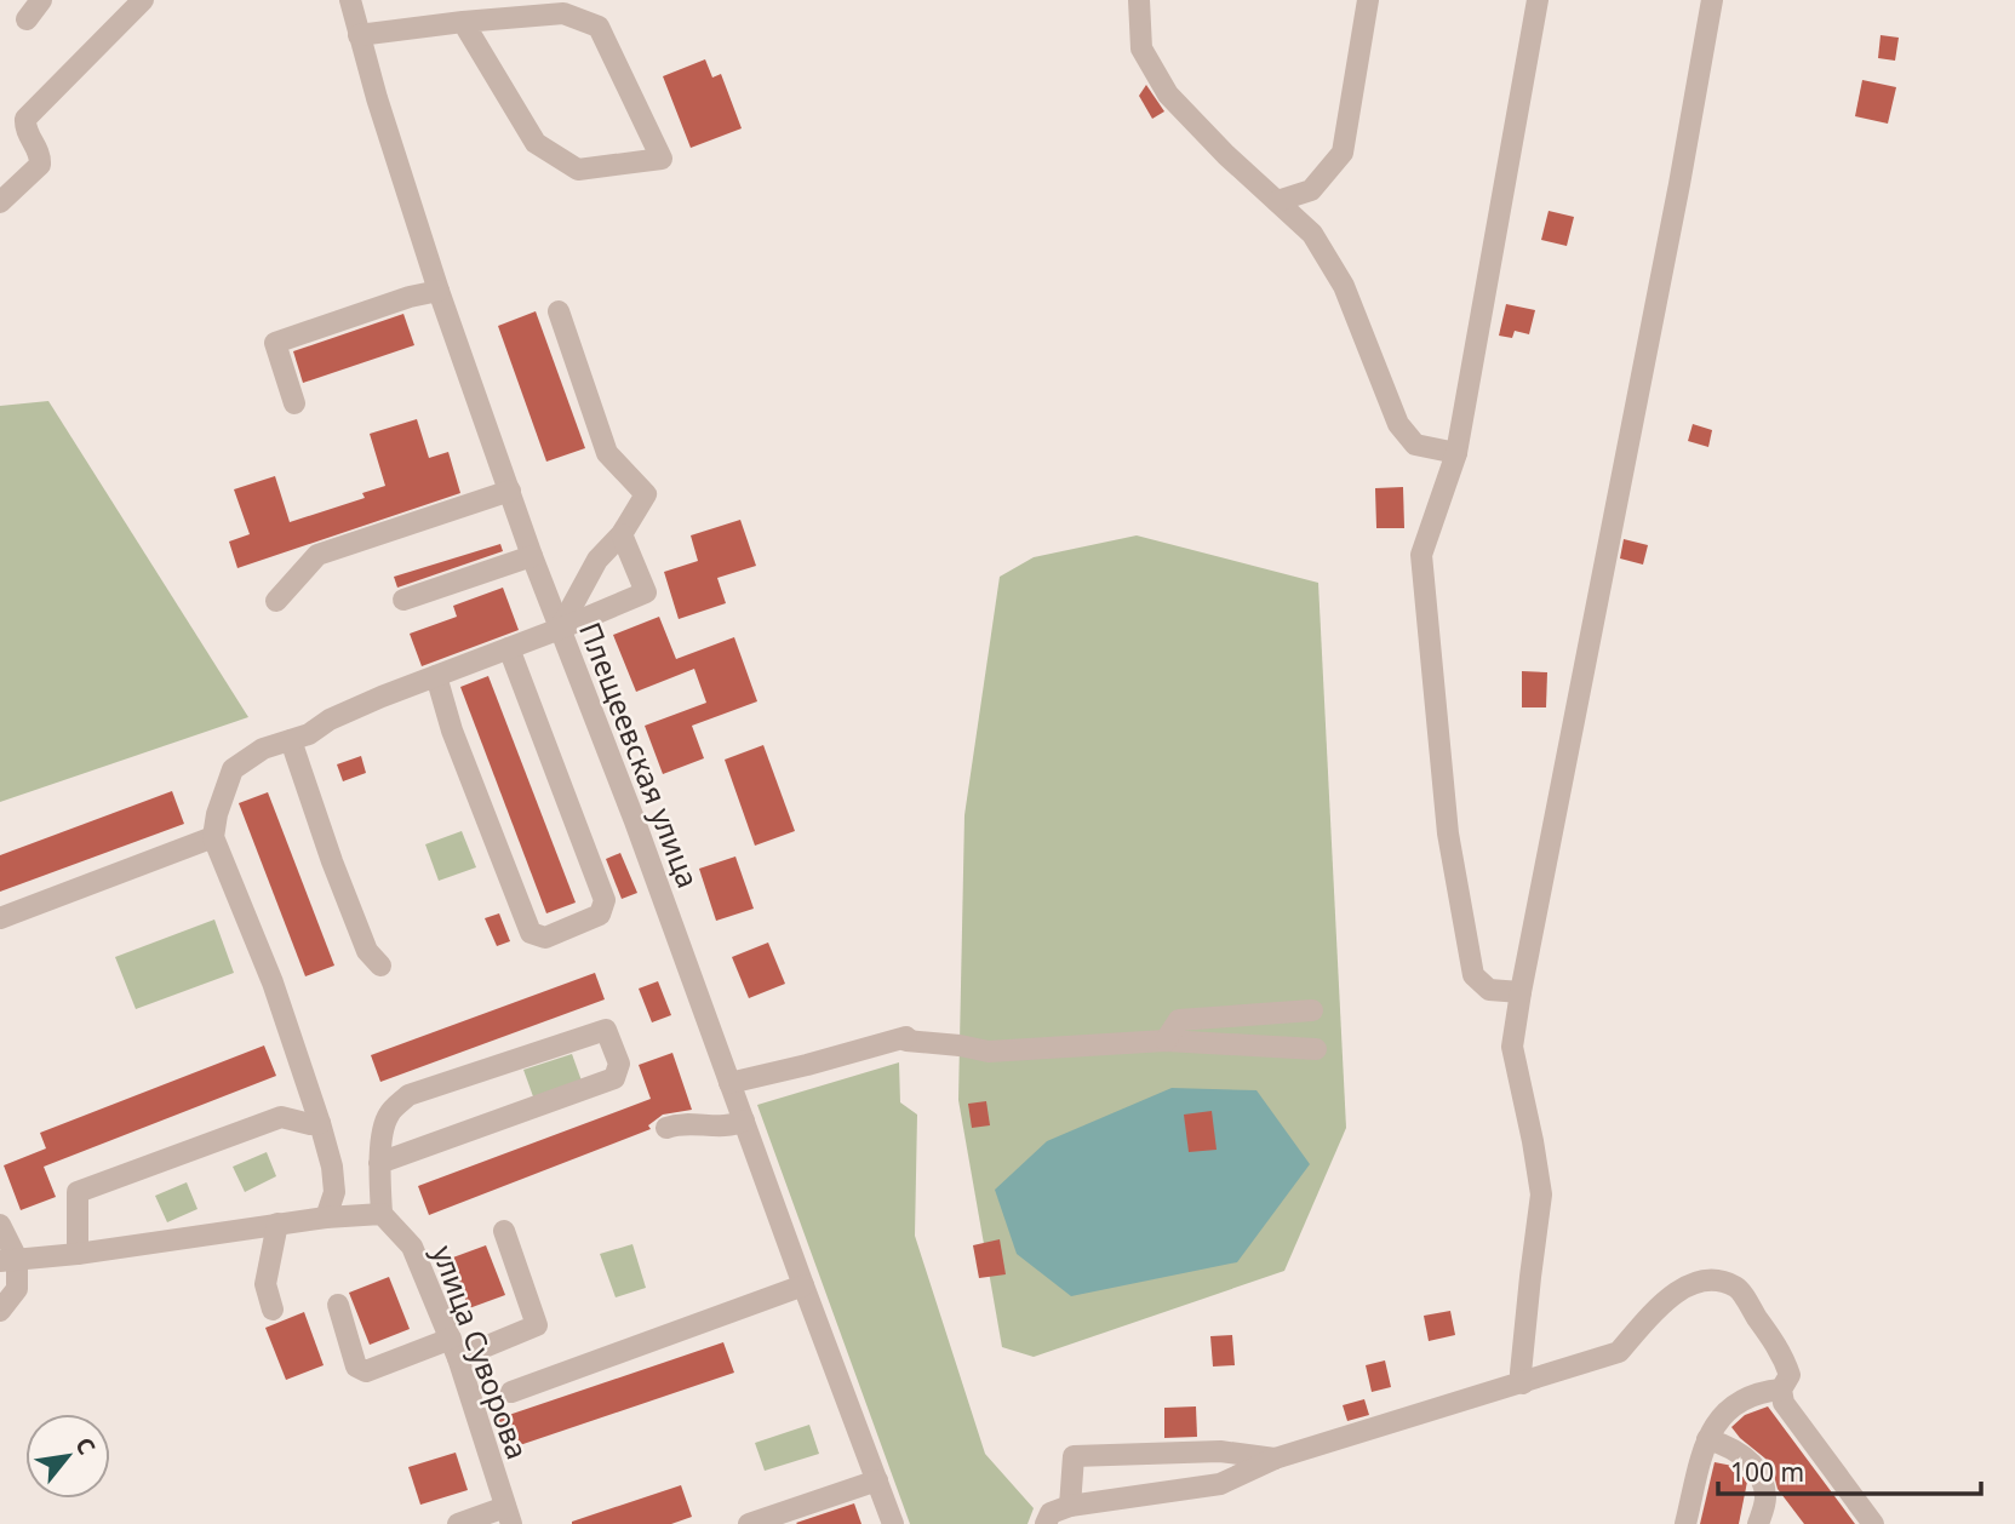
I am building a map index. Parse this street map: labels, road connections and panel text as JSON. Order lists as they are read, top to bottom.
{
  "streets": {
    "street": ["Плещеевская улица", "улица Суворова"]
  },
  "scale_bar": "100 m",
  "north": "top right"
}
